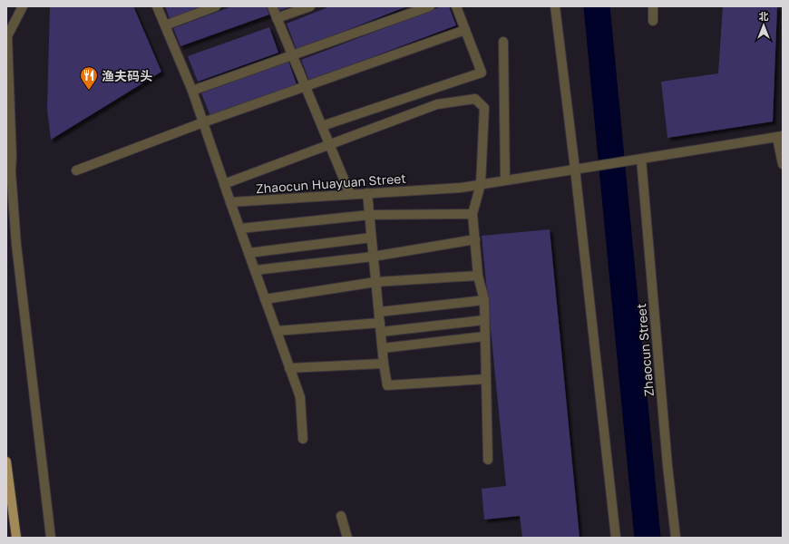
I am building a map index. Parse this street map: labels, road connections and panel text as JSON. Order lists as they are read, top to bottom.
{
  "streets": {
    "street": ["Zhaocun Huayuan Street", "Zhaocun Street"]
  },
  "crossings": [
    ["Zhaocun Huayuan Street", "Zhaocun Street"]
  ],
  "places": {
    "restaurant": ["渔夫码头"]
  },
  "north": "top"
}
